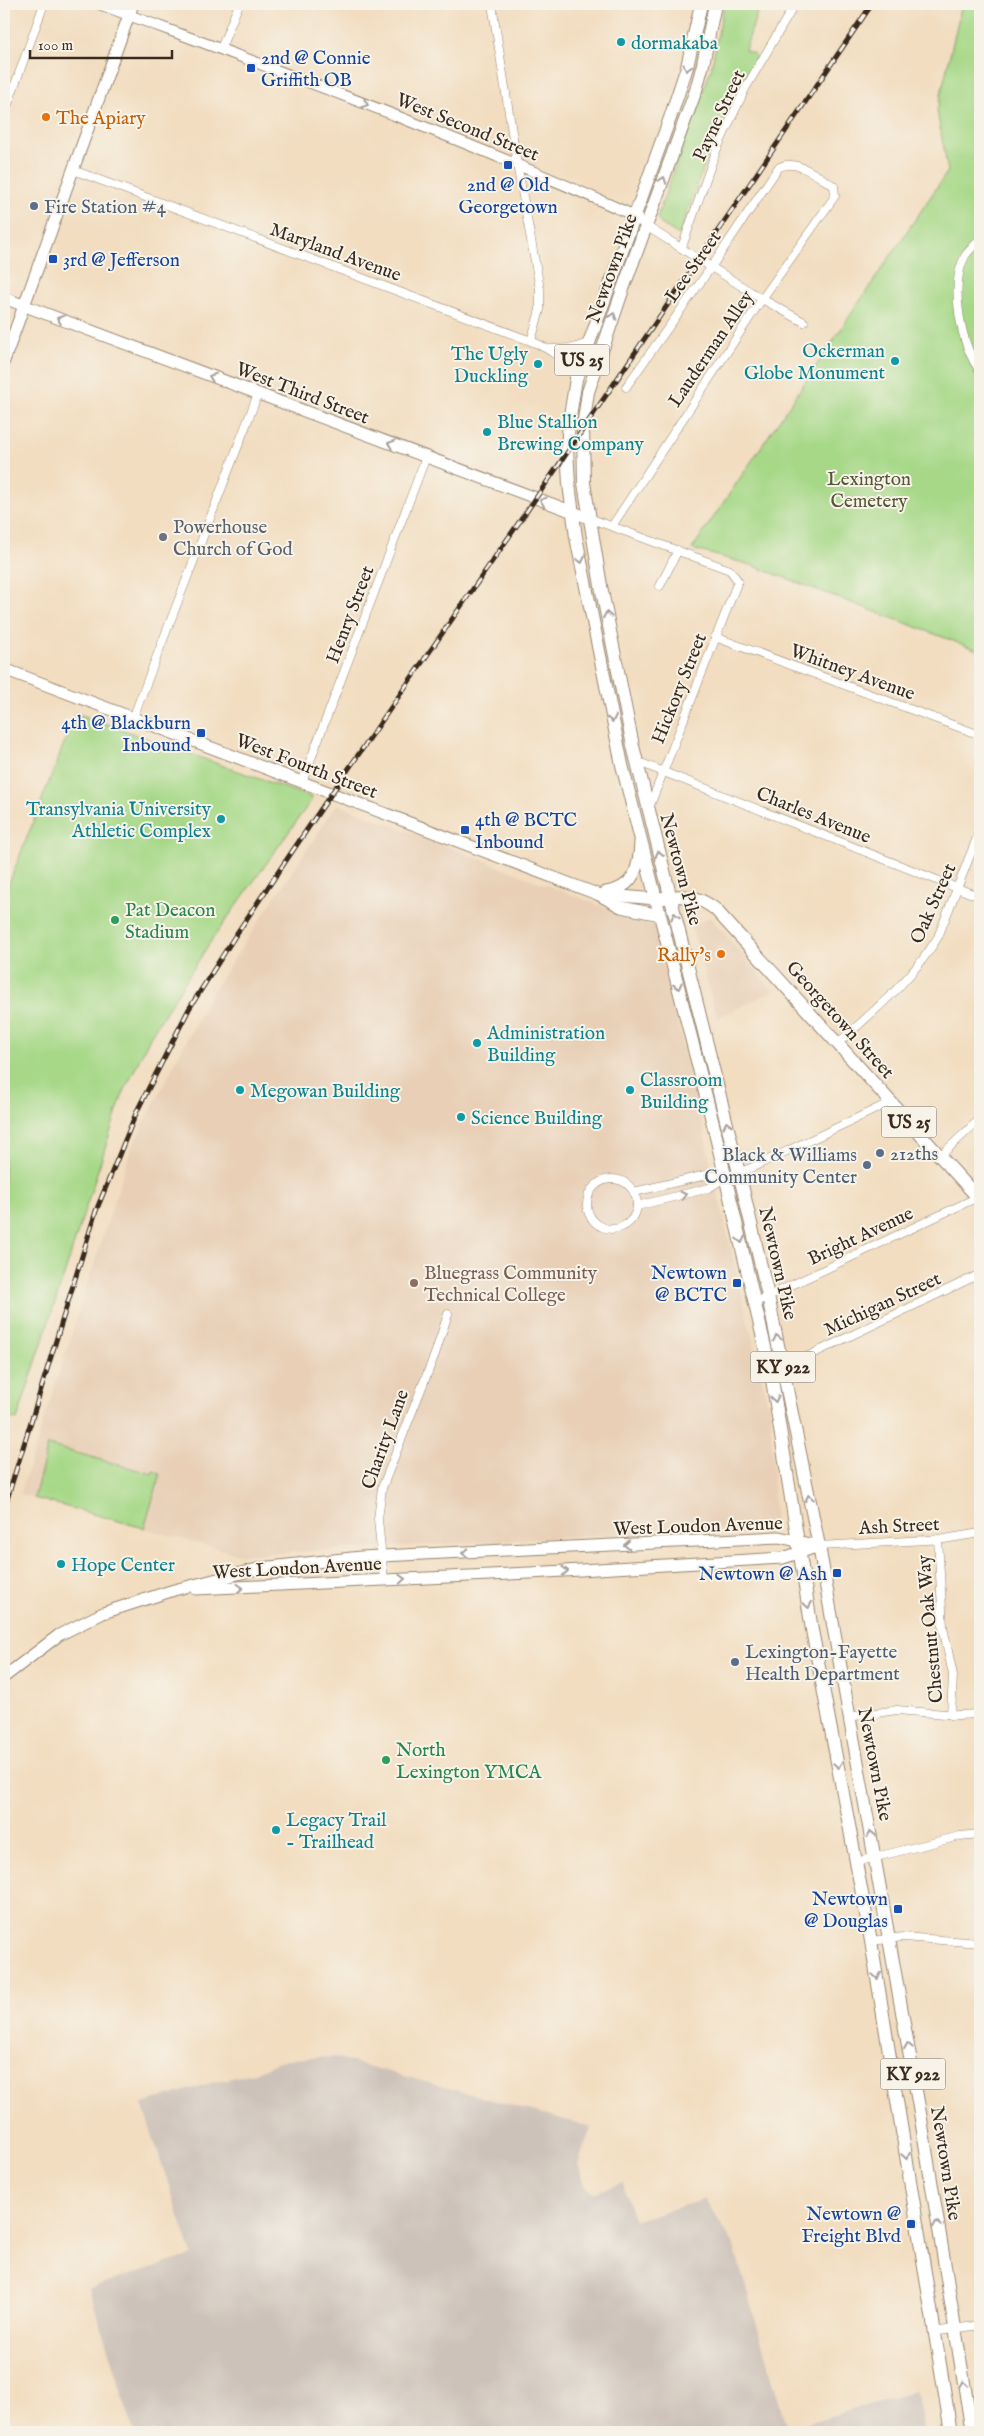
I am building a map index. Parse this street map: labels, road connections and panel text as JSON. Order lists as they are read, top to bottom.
{
  "streets": {
    "main road": [
      "Newtown Pike",
      "US 25",
      "West Third Street",
      "West Fourth Street",
      "Georgetown Street",
      "KY 922",
      "West Loudon Avenue"
    ],
    "street": [
      "Payne Street",
      "West Second Street",
      "Maryland Avenue",
      "Lee Street",
      "Lauderman Alley",
      "Henry Street",
      "Whitney Avenue",
      "Hickory Street",
      "Charles Avenue",
      "Oak Street",
      "Bright Avenue",
      "Michigan Street",
      "Charity Lane",
      "Ash Street",
      "Chestnut Oak Way"
    ]
  },
  "crossings": [
    ["Payne Street", "West Second Street"],
    ["West Second Street", "Lee Street"],
    ["West Second Street", "Newtown Pike"],
    ["West Second Street", "Lauderman Alley"],
    ["Maryland Avenue", "Newtown Pike"],
    ["Lee Street", "Lauderman Alley"],
    ["Newtown Pike", "West Third Street"],
    ["Newtown Pike", "Hickory Street"],
    ["Newtown Pike", "West Fourth Street"],
    ["Newtown Pike", "Charles Avenue"],
    ["Newtown Pike", "Georgetown Street"],
    ["Newtown Pike", "Bright Avenue"],
    ["Newtown Pike", "Michigan Street"],
    ["Newtown Pike", "West Loudon Avenue"],
    ["Newtown Pike", "Ash Street"],
    ["West Third Street", "Henry Street"],
    ["Henry Street", "West Fourth Street"],
    ["Whitney Avenue", "Hickory Street"],
    ["Hickory Street", "Charles Avenue"],
    ["West Fourth Street", "Georgetown Street"],
    ["Charles Avenue", "Oak Street"],
    ["Oak Street", "Georgetown Street"],
    ["Georgetown Street", "Bright Avenue"],
    ["Charity Lane", "West Loudon Avenue"],
    ["West Loudon Avenue", "Ash Street"],
    ["Ash Street", "Chestnut Oak Way"]
  ],
  "one_way": ["West Second Street", "West Third Street"],
  "parks": ["Lexington Cemetery"],
  "places": {
    "other": [
      "dormakaba",
      "The Apiary",
      "Fire Station #4",
      "Ockerman Globe Monument",
      "The Ugly Duckling",
      "Blue Stallion Brewing Company",
      "Powerhouse Church of God",
      "Transylvania University Athletic Complex",
      "Pat Deacon Stadium",
      "Rally's",
      "Administration Building",
      "Megowan Building",
      "Classroom Building",
      "Science Building",
      "212ths",
      "Black & Williams Community Center",
      "Bluegrass Community Technical College",
      "Hope Center",
      "Lexington-Fayette Health Department",
      "North Lexington YMCA",
      "Legacy Trail - Trailhead"
    ],
    "transit": [
      "2nd @ Connie Griffith OB",
      "2nd @ Old Georgetown",
      "3rd @ Jefferson",
      "4th @ Blackburn Inbound",
      "4th @ BCTC Inbound",
      "Newtown @ BCTC",
      "Newtown @ Ash",
      "Newtown @ Douglas",
      "Newtown @ Freight Blvd"
    ]
  },
  "scale_bar": "100 m"
}
